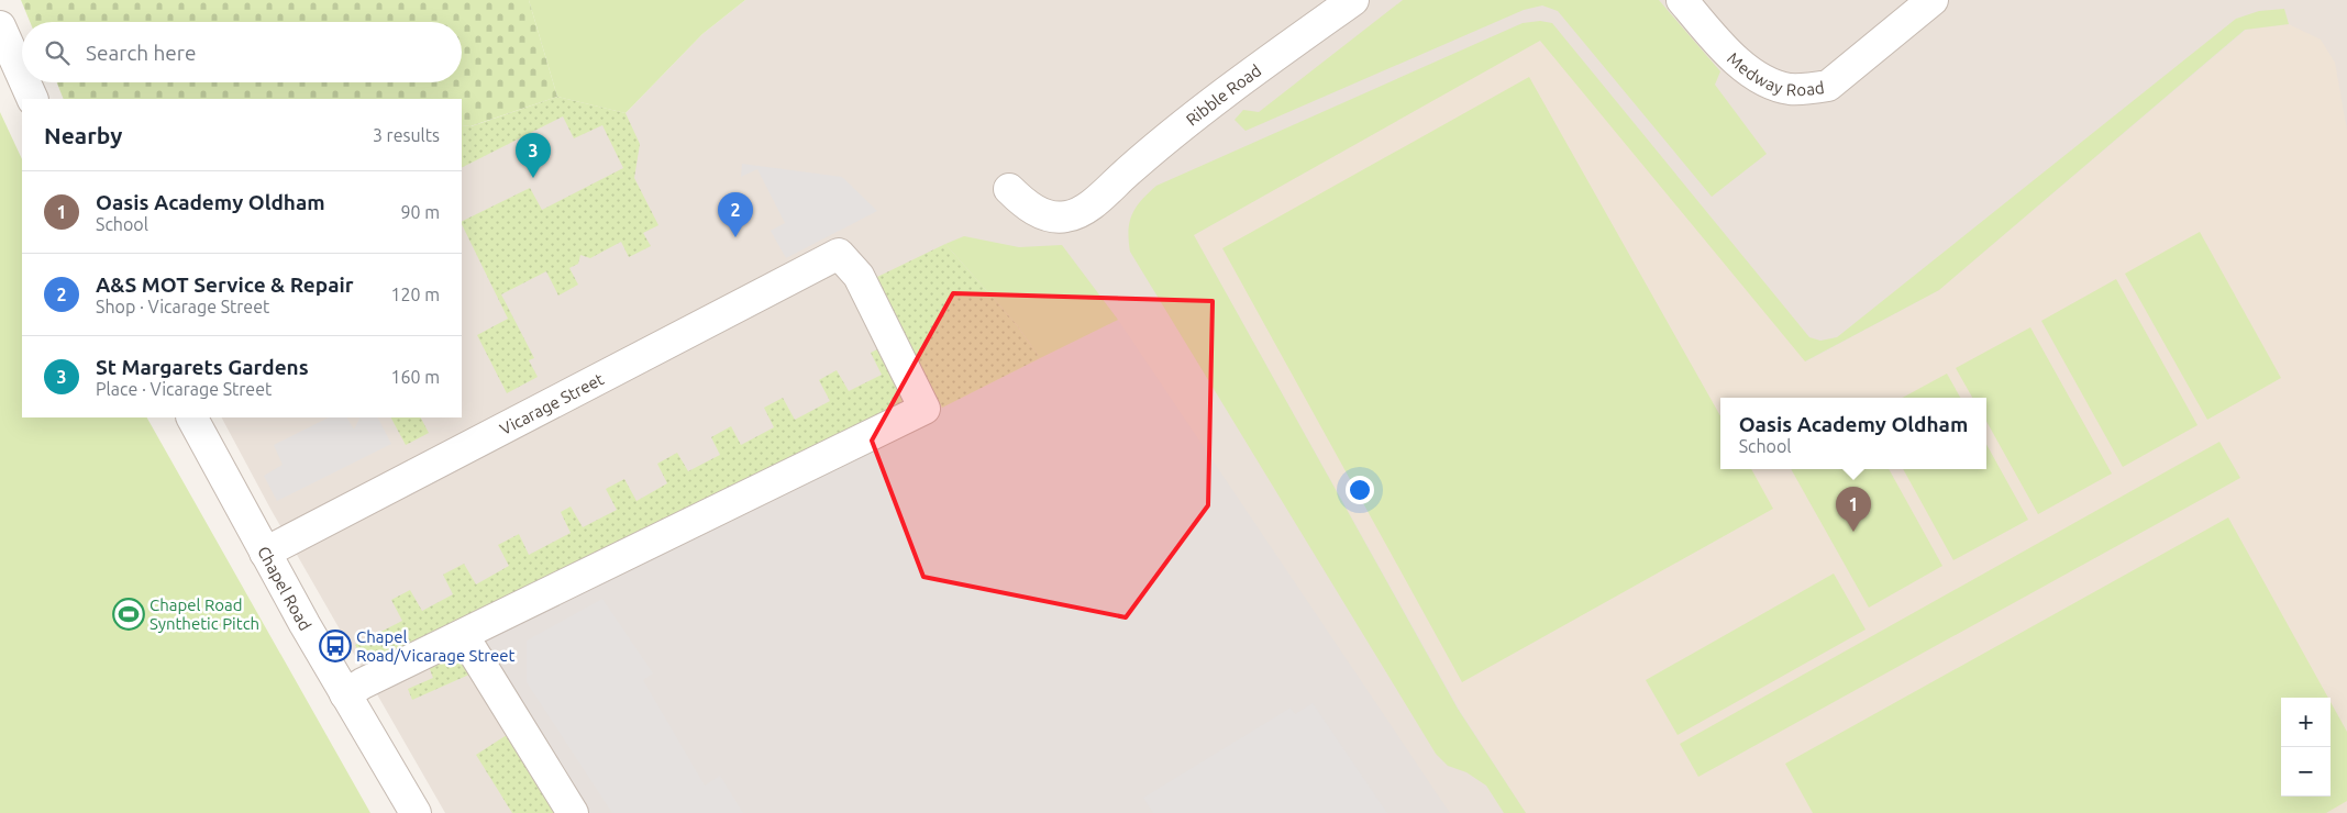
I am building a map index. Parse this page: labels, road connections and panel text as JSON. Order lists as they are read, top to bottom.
{
  "streets": {
    "street": [
      "Medway Road",
      "Ribble Road",
      "Vicarage Street",
      "Chapel Road"
    ]
  },
  "crossings": [
    ["Vicarage Street", "Chapel Road"]
  ],
  "places": {
    "sports": ["Chapel Road Synthetic Pitch"],
    "bus stop": ["Chapel Road/Vicarage Street"]
  },
  "page": {
    "search": "Search here",
    "heading": ["Nearby", "3 results"],
    "pins": ["3", "2", "1"],
    "list": [
      {
        "mark": "1",
        "name": "Oasis Academy Oldham",
        "note": "School",
        "value": "90 m"
      },
      {
        "mark": "2",
        "name": "A&S MOT Service & Repair",
        "note": "Shop · Vicarage Street",
        "value": "120 m"
      },
      {
        "mark": "3",
        "name": "St Margarets Gardens",
        "note": "Place · Vicarage Street",
        "value": "160 m"
      }
    ],
    "popup": ["Oasis Academy Oldham", "School"],
    "map_buttons": ["+", "−"]
  }
}
